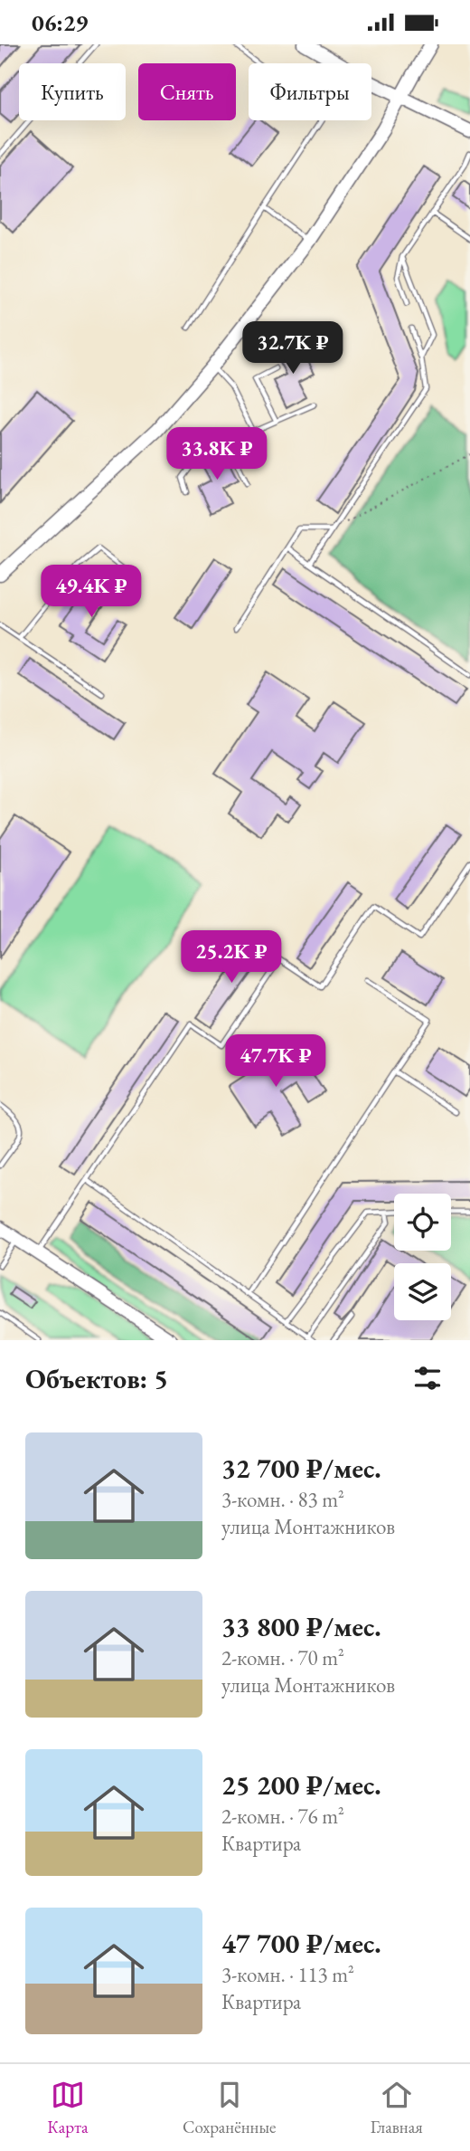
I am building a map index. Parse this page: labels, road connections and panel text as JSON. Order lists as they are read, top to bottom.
{
  "page": {
    "status": "06:29",
    "chip": ["Купить", "Снять", "Фильтры"],
    "price": [
      "32.7K ₽",
      "33.8K ₽",
      "49.4K ₽",
      "25.2K ₽",
      "47.7K ₽"
    ],
    "heading": "Объектов: 5",
    "list": [
      {
        "name": "32 700 ₽/мес.",
        "note": "3-комн. · 83 m² · улица Монтажников"
      },
      {
        "name": "33 800 ₽/мес.",
        "note": "2-комн. · 70 m² · улица Монтажников"
      },
      {
        "name": "25 200 ₽/мес.",
        "note": "2-комн. · 76 m² · Квартира"
      },
      {
        "name": "47 700 ₽/мес.",
        "note": "3-комн. · 113 m² · Квартира"
      }
    ],
    "tabs": ["Карта", "Сохранённые", "Главная"]
  }
}
